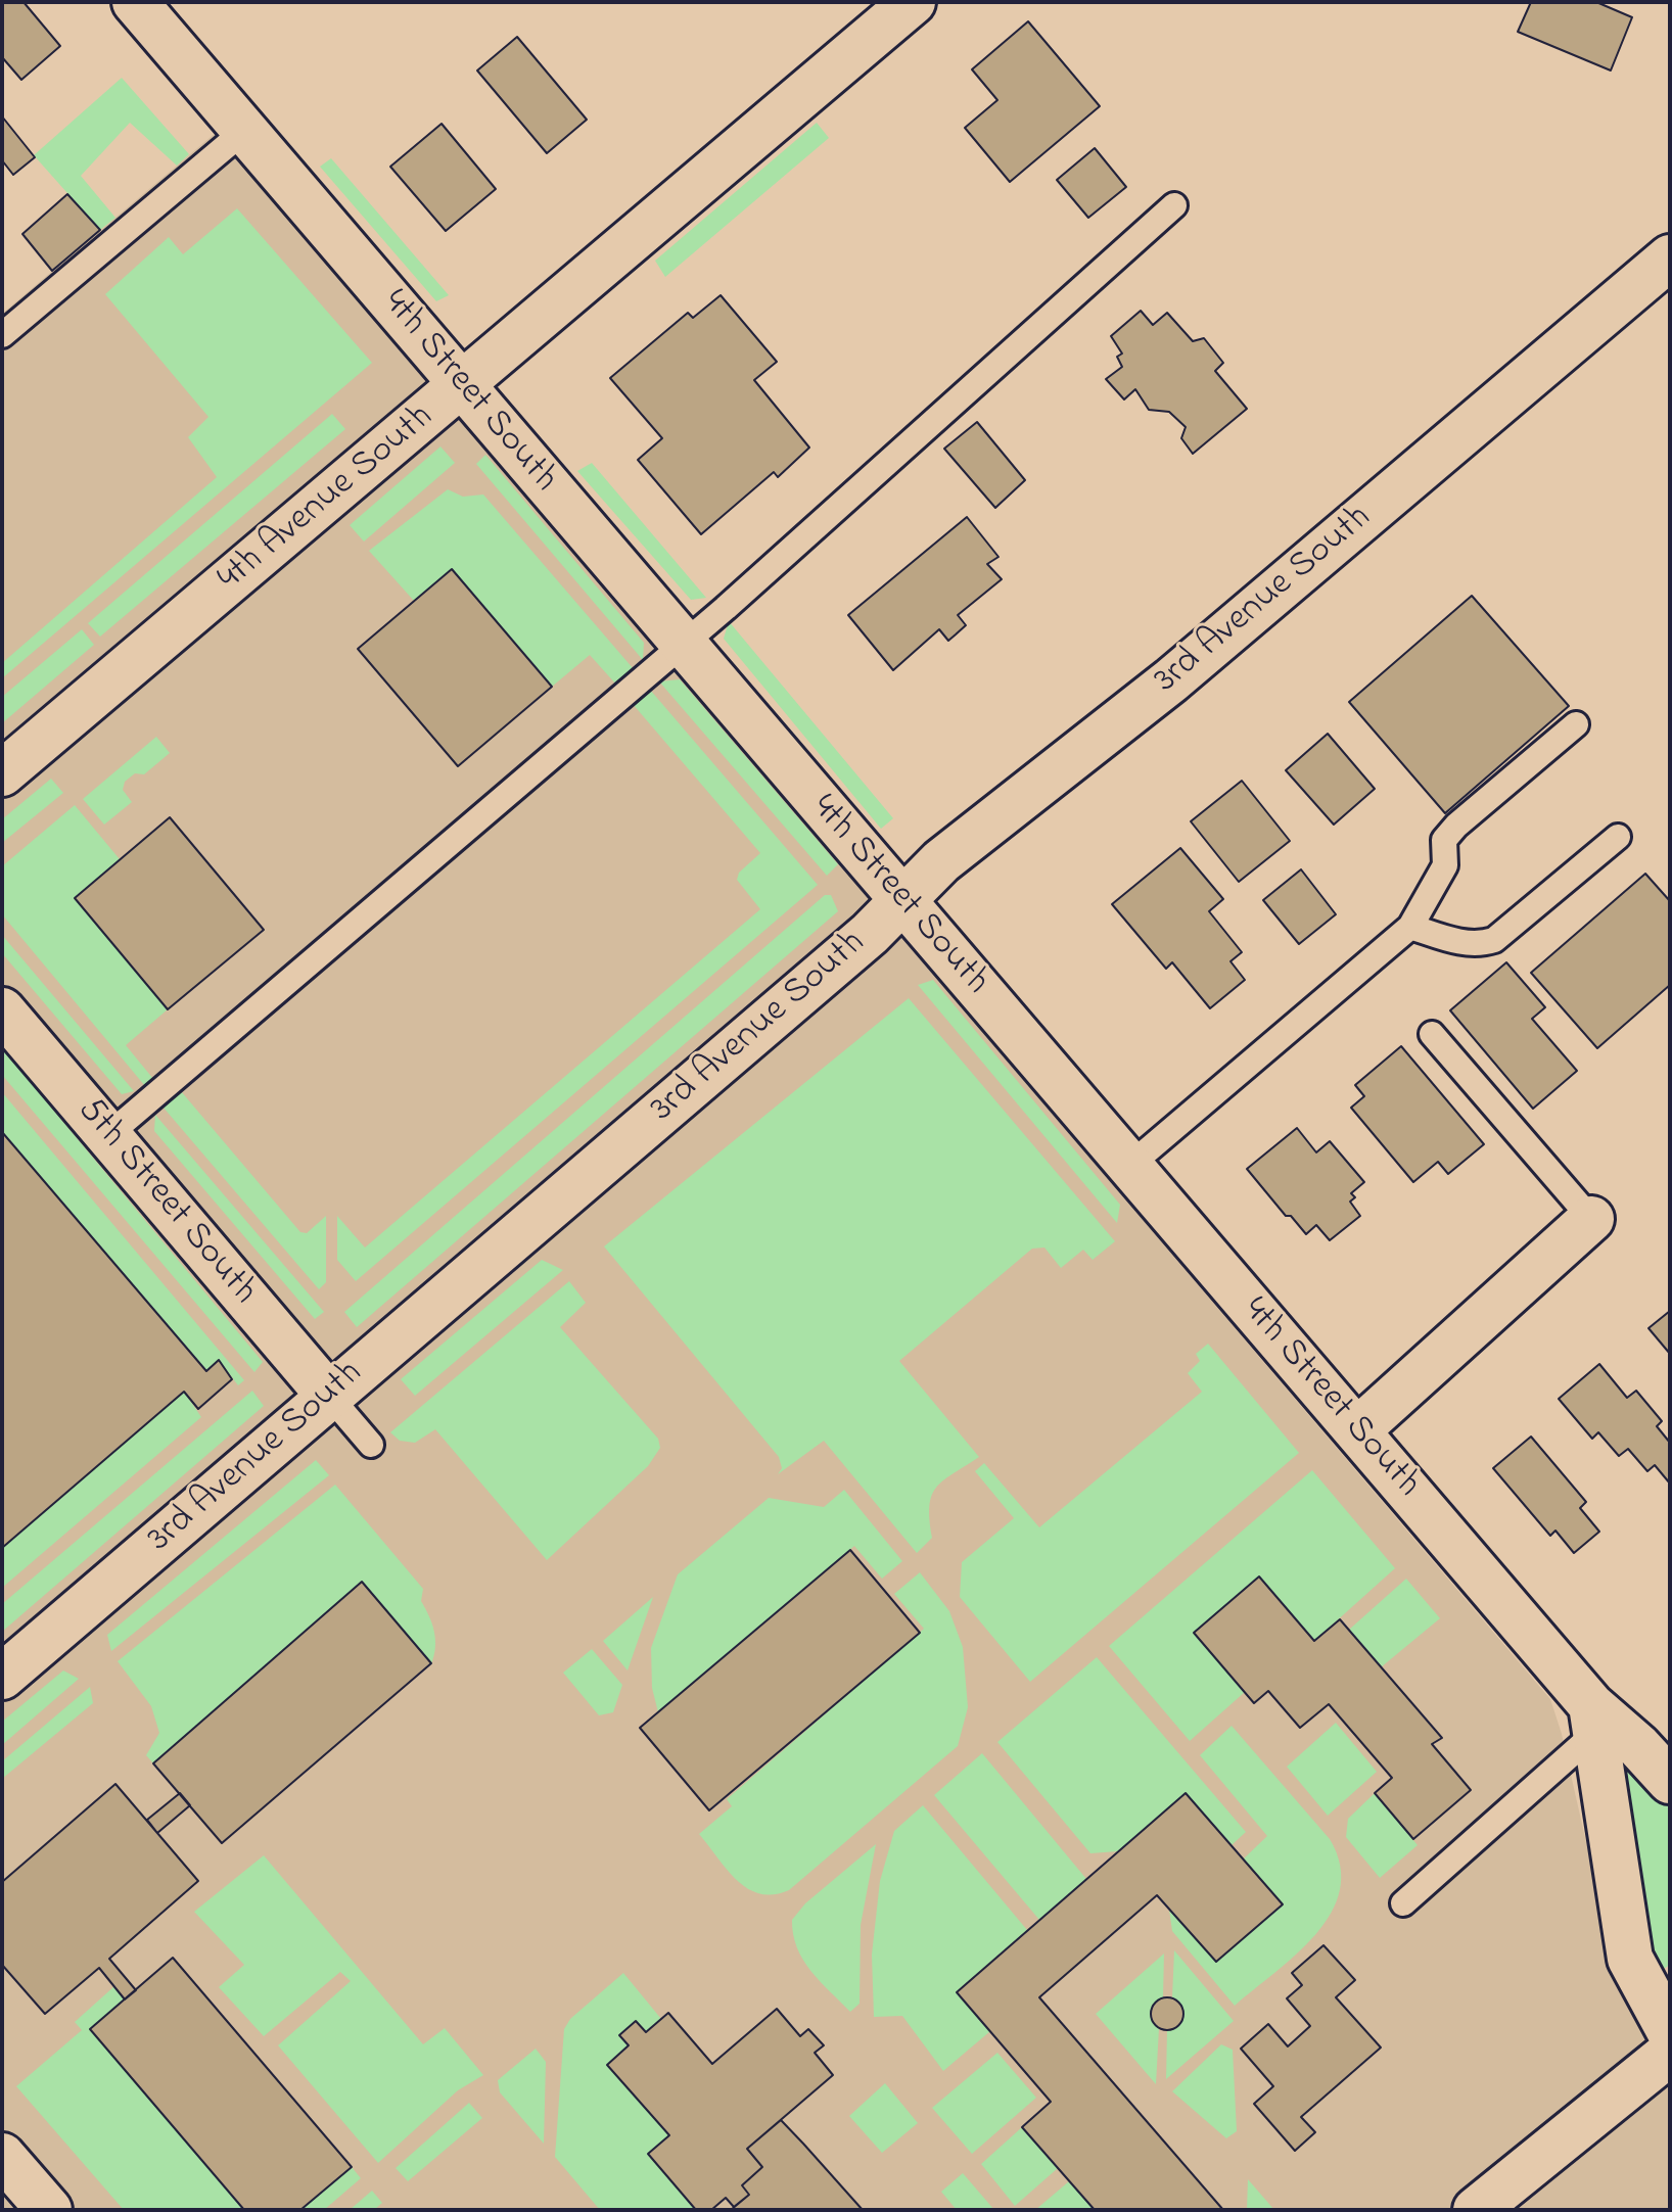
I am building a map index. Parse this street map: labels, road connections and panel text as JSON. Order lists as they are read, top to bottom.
{
  "streets": {
    "street": [
      "4th Street South",
      "4th Avenue South",
      "3rd Avenue South",
      "5th Street South"
    ]
  },
  "crossings": [
    ["4th Street South", "4th Avenue South"],
    ["4th Street South", "3rd Avenue South"],
    ["3rd Avenue South", "5th Street South"]
  ]
}
